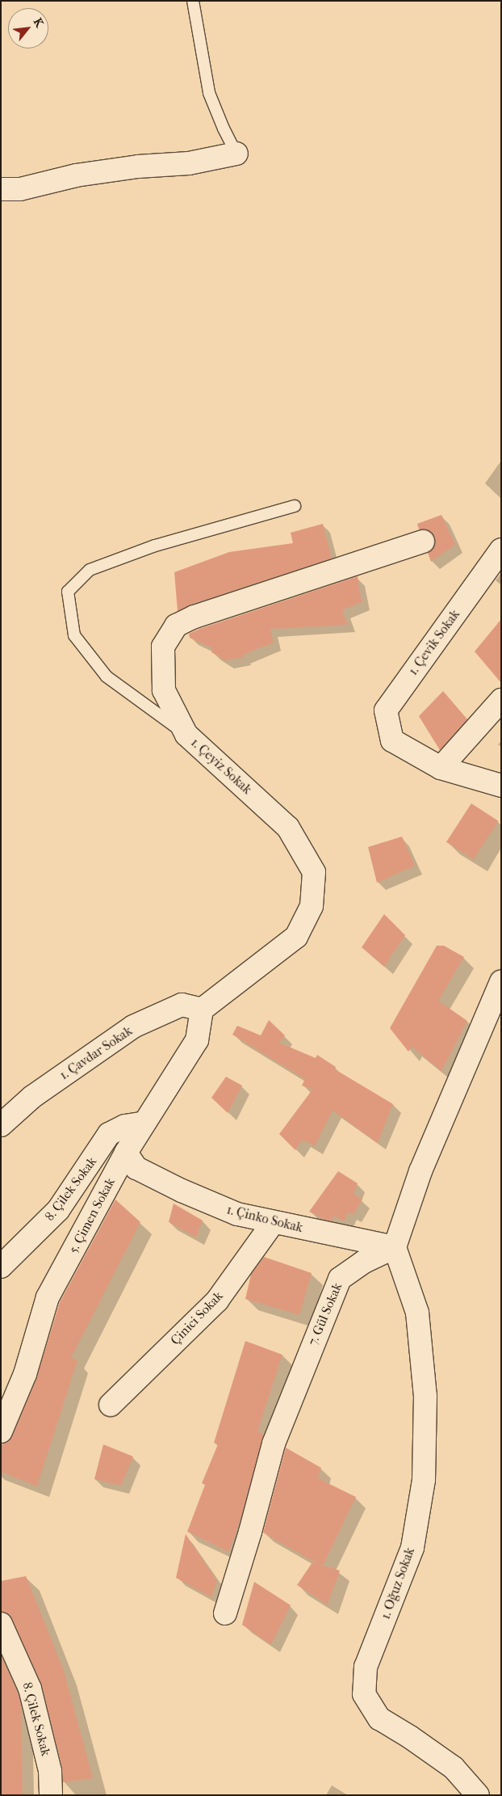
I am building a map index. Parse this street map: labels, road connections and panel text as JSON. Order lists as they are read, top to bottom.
{
  "streets": {
    "street": [
      "1. Çevik Sokak",
      "1. Çeyiz Sokak",
      "1. Çavdar Sokak",
      "8. Çilek Sokak",
      "5. Çimen Sokak",
      "1. Çinko Sokak",
      "7. Gül Sokak",
      "Çinici Sokak",
      "1. Oğuz Sokak"
    ]
  },
  "crossings": [
    ["1. Çeyiz Sokak", "1. Çavdar Sokak"],
    ["1. Çeyiz Sokak", "5. Çimen Sokak"],
    ["1. Çavdar Sokak", "5. Çimen Sokak"],
    ["8. Çilek Sokak", "5. Çimen Sokak"],
    ["5. Çimen Sokak", "1. Çinko Sokak"],
    ["1. Çinko Sokak", "7. Gül Sokak"],
    ["1. Çinko Sokak", "Çinici Sokak"],
    ["1. Çinko Sokak", "1. Oğuz Sokak"],
    ["7. Gül Sokak", "1. Oğuz Sokak"]
  ],
  "north": "top right"
}
